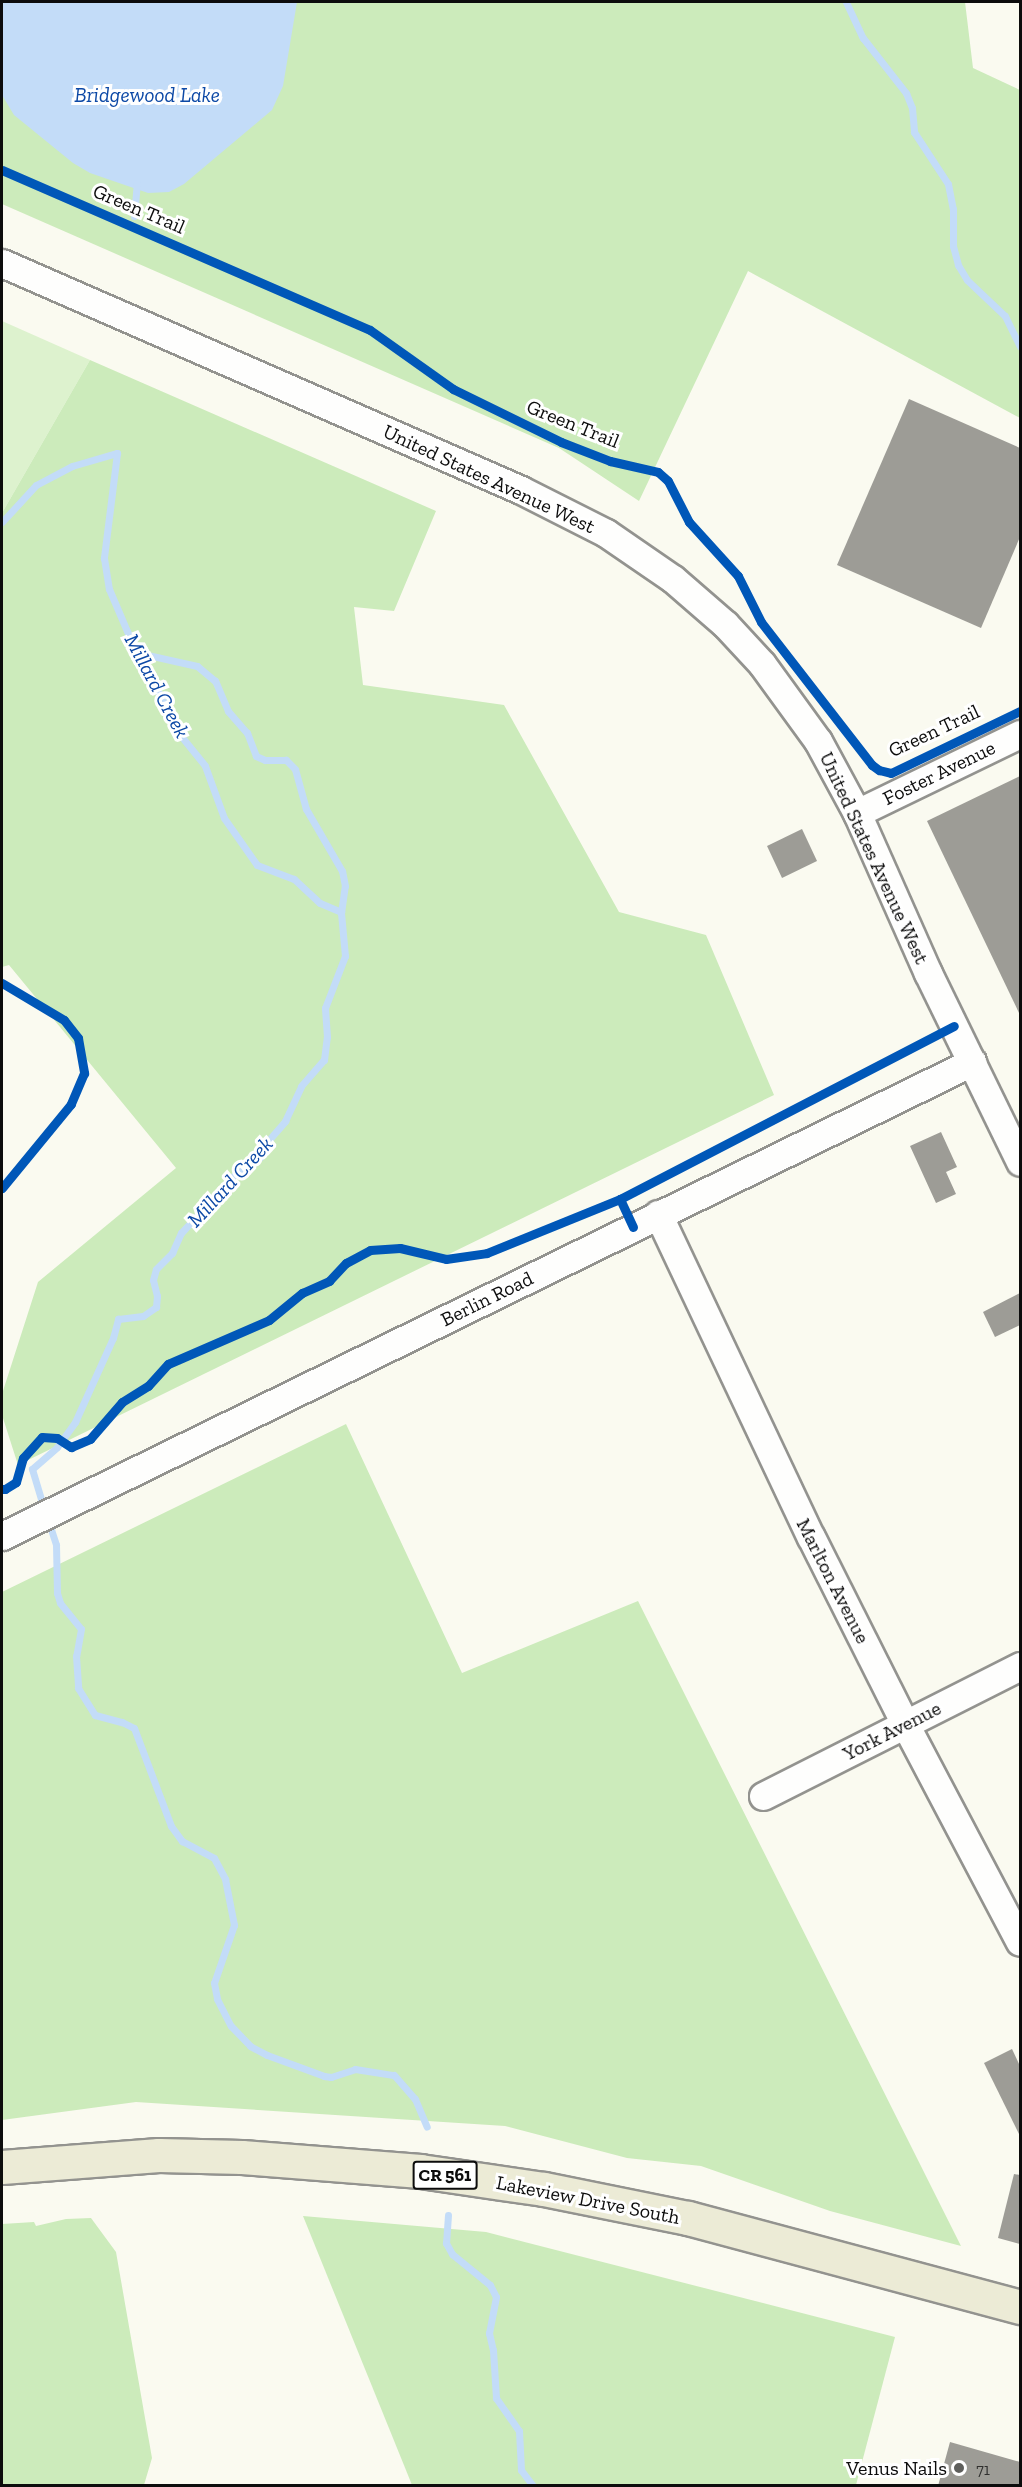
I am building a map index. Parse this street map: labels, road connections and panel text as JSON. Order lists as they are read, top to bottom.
{
  "streets": {
    "main road": ["CR 561", "Lakeview Drive South"],
    "street": [
      "United States Avenue West",
      "Foster Avenue",
      "Berlin Road",
      "Marlton Avenue",
      "York Avenue"
    ],
    "cycle path": ["Green Trail"]
  },
  "crossings": [
    ["United States Avenue West", "Foster Avenue"],
    ["United States Avenue West", "Berlin Road"],
    ["Berlin Road", "Marlton Avenue"],
    ["Marlton Avenue", "York Avenue"]
  ],
  "water": ["Bridgewood Lake", "Millard Creek"],
  "places": ["Venus Nails"],
  "house_numbers": ["71"]
}
